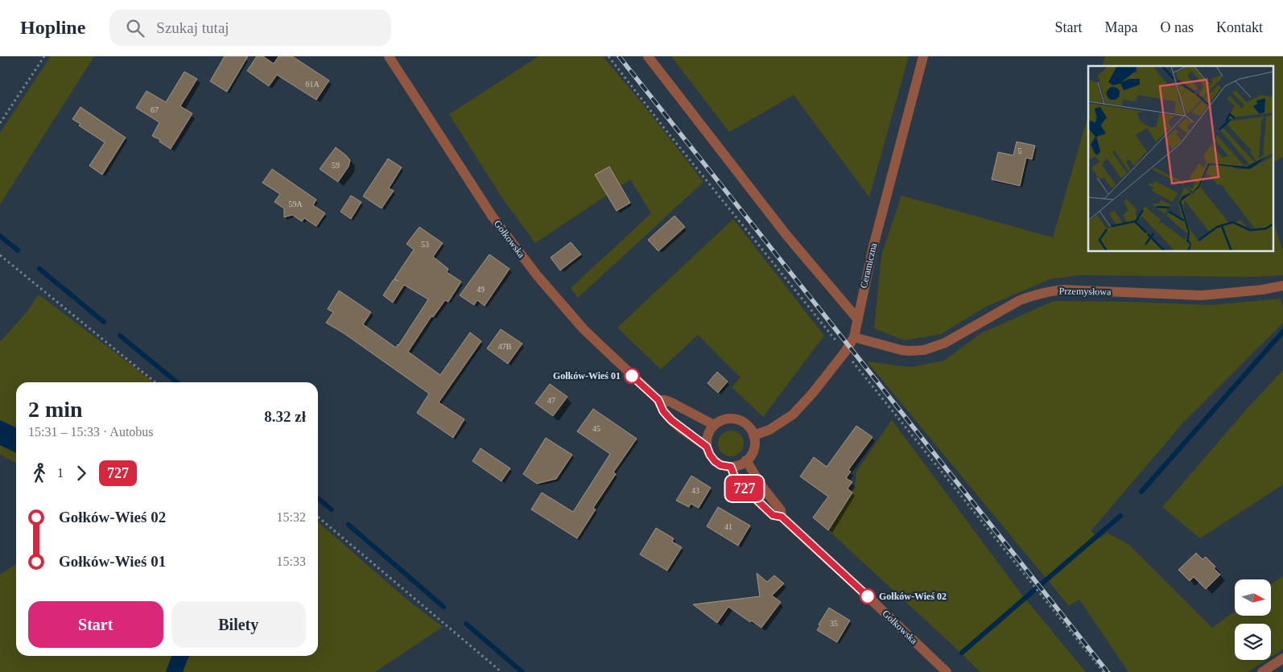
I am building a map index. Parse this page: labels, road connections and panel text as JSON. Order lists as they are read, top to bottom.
{
  "streets": {
    "street": ["Gołkowska", "Ceramiczna", "Przemysłowa"]
  },
  "crossings": [
    ["Gołkowska", "Ceramiczna"],
    ["Ceramiczna", "Przemysłowa"]
  ],
  "places": ["Gołków-Wieś 01", "Gołków-Wieś 02"],
  "lines": ["bus line 727"],
  "house_numbers": [
    "61A",
    "67",
    "5",
    "59",
    "59A",
    "53",
    "49",
    "47B",
    "47",
    "45",
    "43",
    "41",
    "35"
  ],
  "north": "right",
  "page": {
    "header": "Hopline",
    "search": "Szukaj tutaj",
    "nav": [
      "Start",
      "Mapa",
      "O nas",
      "Kontakt"
    ],
    "on_map": "727",
    "heading": ["2 min", "15:31 – 15:33 · Autobus", "8.32 zł"],
    "legs": ["1", "727"],
    "list": [
      {
        "name": "Gołków-Wieś 02",
        "value": "15:32"
      },
      {
        "name": "Gołków-Wieś 01",
        "value": "15:33"
      }
    ],
    "buttons": ["Start", "Bilety"]
  }
}
